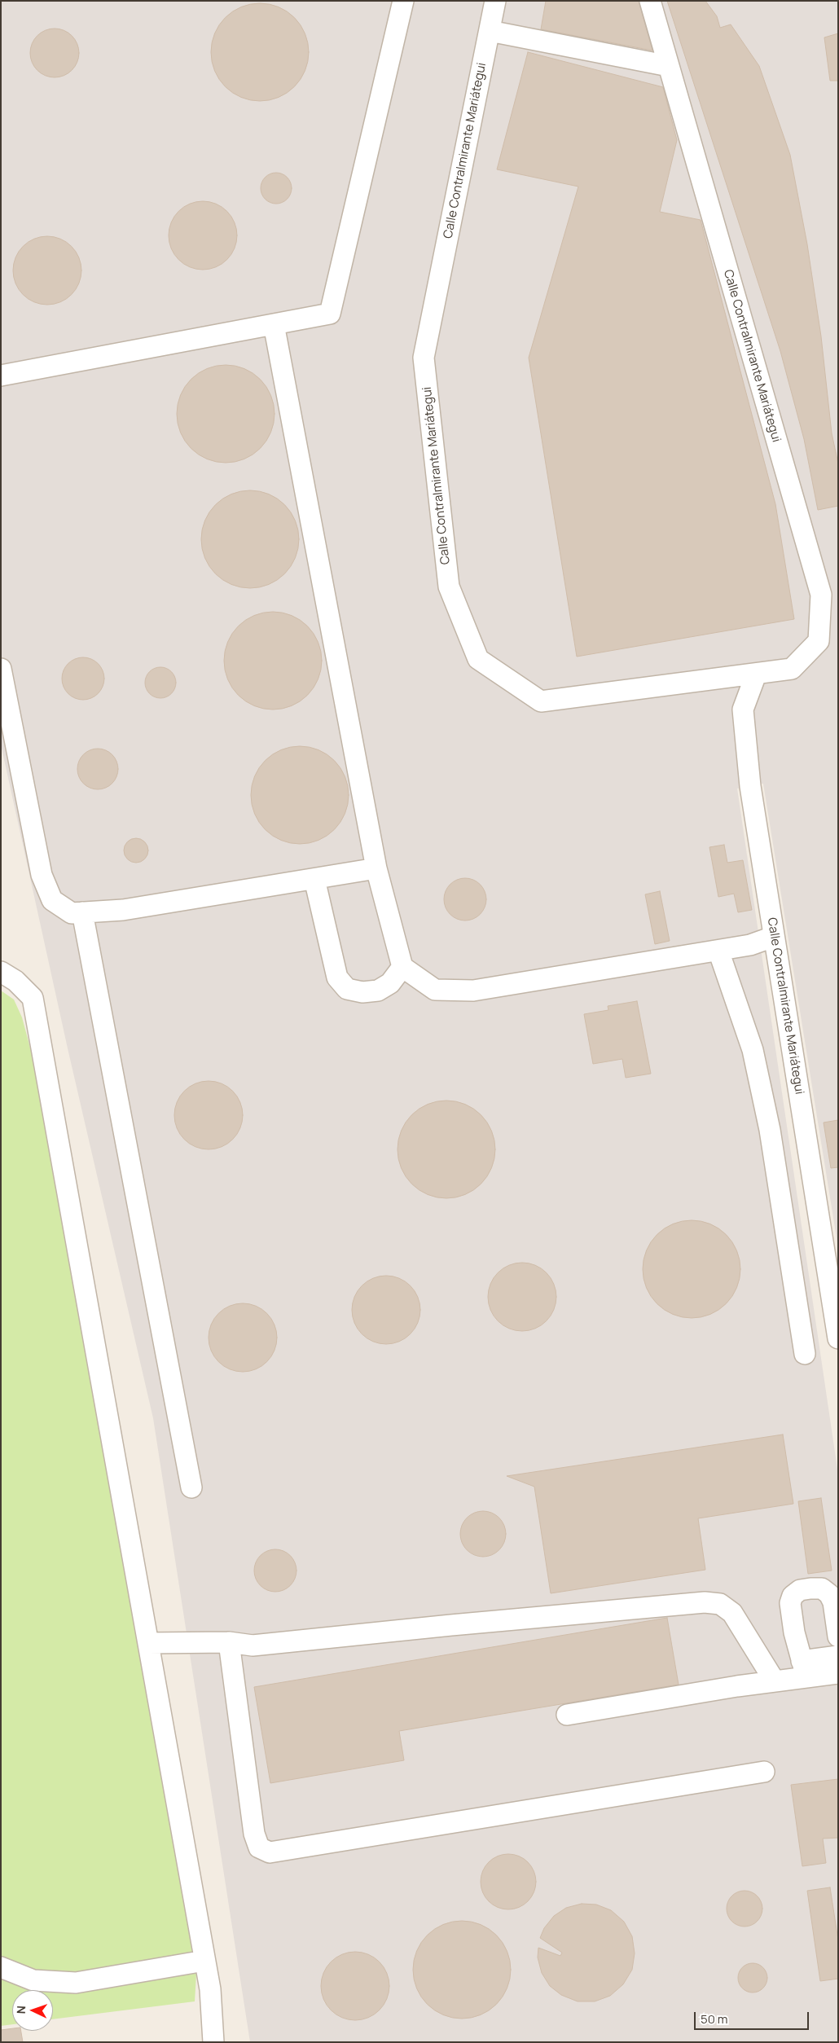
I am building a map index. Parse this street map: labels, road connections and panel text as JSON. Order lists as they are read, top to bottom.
{
  "streets": {
    "street": ["Calle Contralmirante Mariátegui"]
  },
  "scale_bar": "50 m",
  "north": "left"
}
